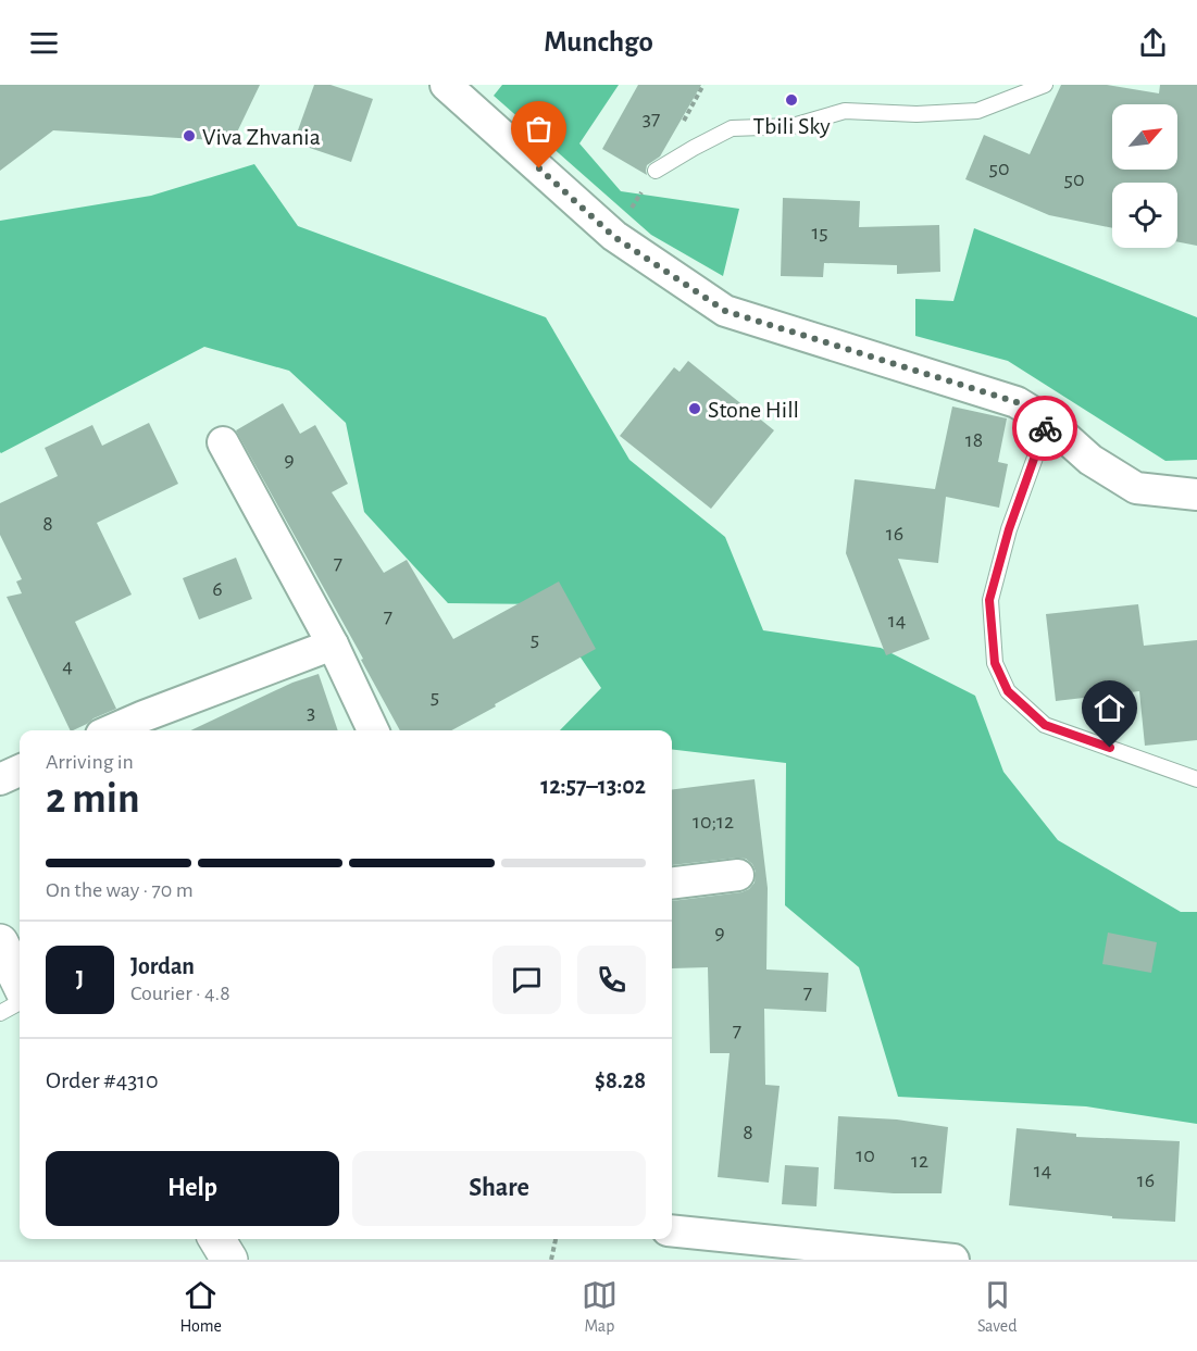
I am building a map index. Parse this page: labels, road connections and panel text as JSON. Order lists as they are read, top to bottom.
{
  "places": ["Tbili Sky", "Viva Zhvania", "Stone Hill"],
  "house_numbers": [
    "37",
    "50",
    "50",
    "15",
    "18",
    "9",
    "8",
    "16",
    "7",
    "6",
    "7",
    "14",
    "5",
    "4",
    "5",
    "3",
    "10;12",
    "9",
    "7",
    "7",
    "8",
    "10",
    "12",
    "14",
    "16"
  ],
  "north": "top right",
  "page": {
    "header": "Munchgo",
    "heading": ["2 min", "Arriving in", "12:57–13:02"],
    "panel": [
      "Jordan",
      "Courier · 4.8",
      "Order #4310",
      "$8.28"
    ],
    "bar": "On the way · 70 m",
    "round": "J",
    "buttons": ["Help", "Share"],
    "tabs": ["Home", "Map", "Saved"]
  }
}
